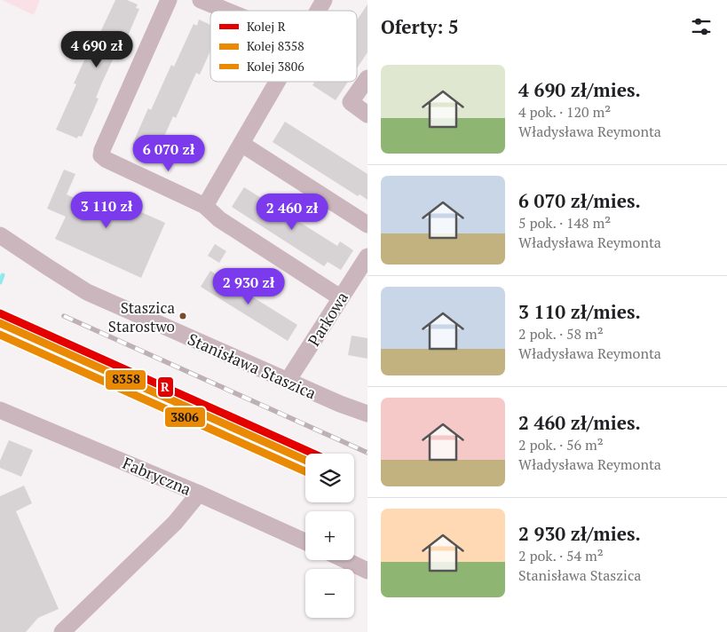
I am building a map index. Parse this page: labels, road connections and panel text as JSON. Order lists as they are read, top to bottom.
{
  "streets": {
    "street": ["Parkowa", "Stanisława Staszica", "Fabryczna"]
  },
  "crossings": [
    ["Parkowa", "Stanisława Staszica"]
  ],
  "places": ["Staszica Starostwo"],
  "lines": ["rail line R", "rail line 8358", "rail line 3806"],
  "legend": ["Kolej R", "Kolej 8358", "Kolej 3806"],
  "page": {
    "heading": "Oferty: 5",
    "price": [
      "4 690 zł",
      "6 070 zł",
      "3 110 zł",
      "2 460 zł",
      "2 930 zł"
    ],
    "list": [
      {
        "name": "4 690 zł/mies.",
        "note": "4 pok. · 120 m² · Władysława Reymonta"
      },
      {
        "name": "6 070 zł/mies.",
        "note": "5 pok. · 148 m² · Władysława Reymonta"
      },
      {
        "name": "3 110 zł/mies.",
        "note": "2 pok. · 58 m² · Władysława Reymonta"
      },
      {
        "name": "2 460 zł/mies.",
        "note": "2 pok. · 56 m² · Władysława Reymonta"
      },
      {
        "name": "2 930 zł/mies.",
        "note": "2 pok. · 54 m² · Stanisława Staszica"
      }
    ],
    "map_buttons": ["+", "−"]
  }
}
